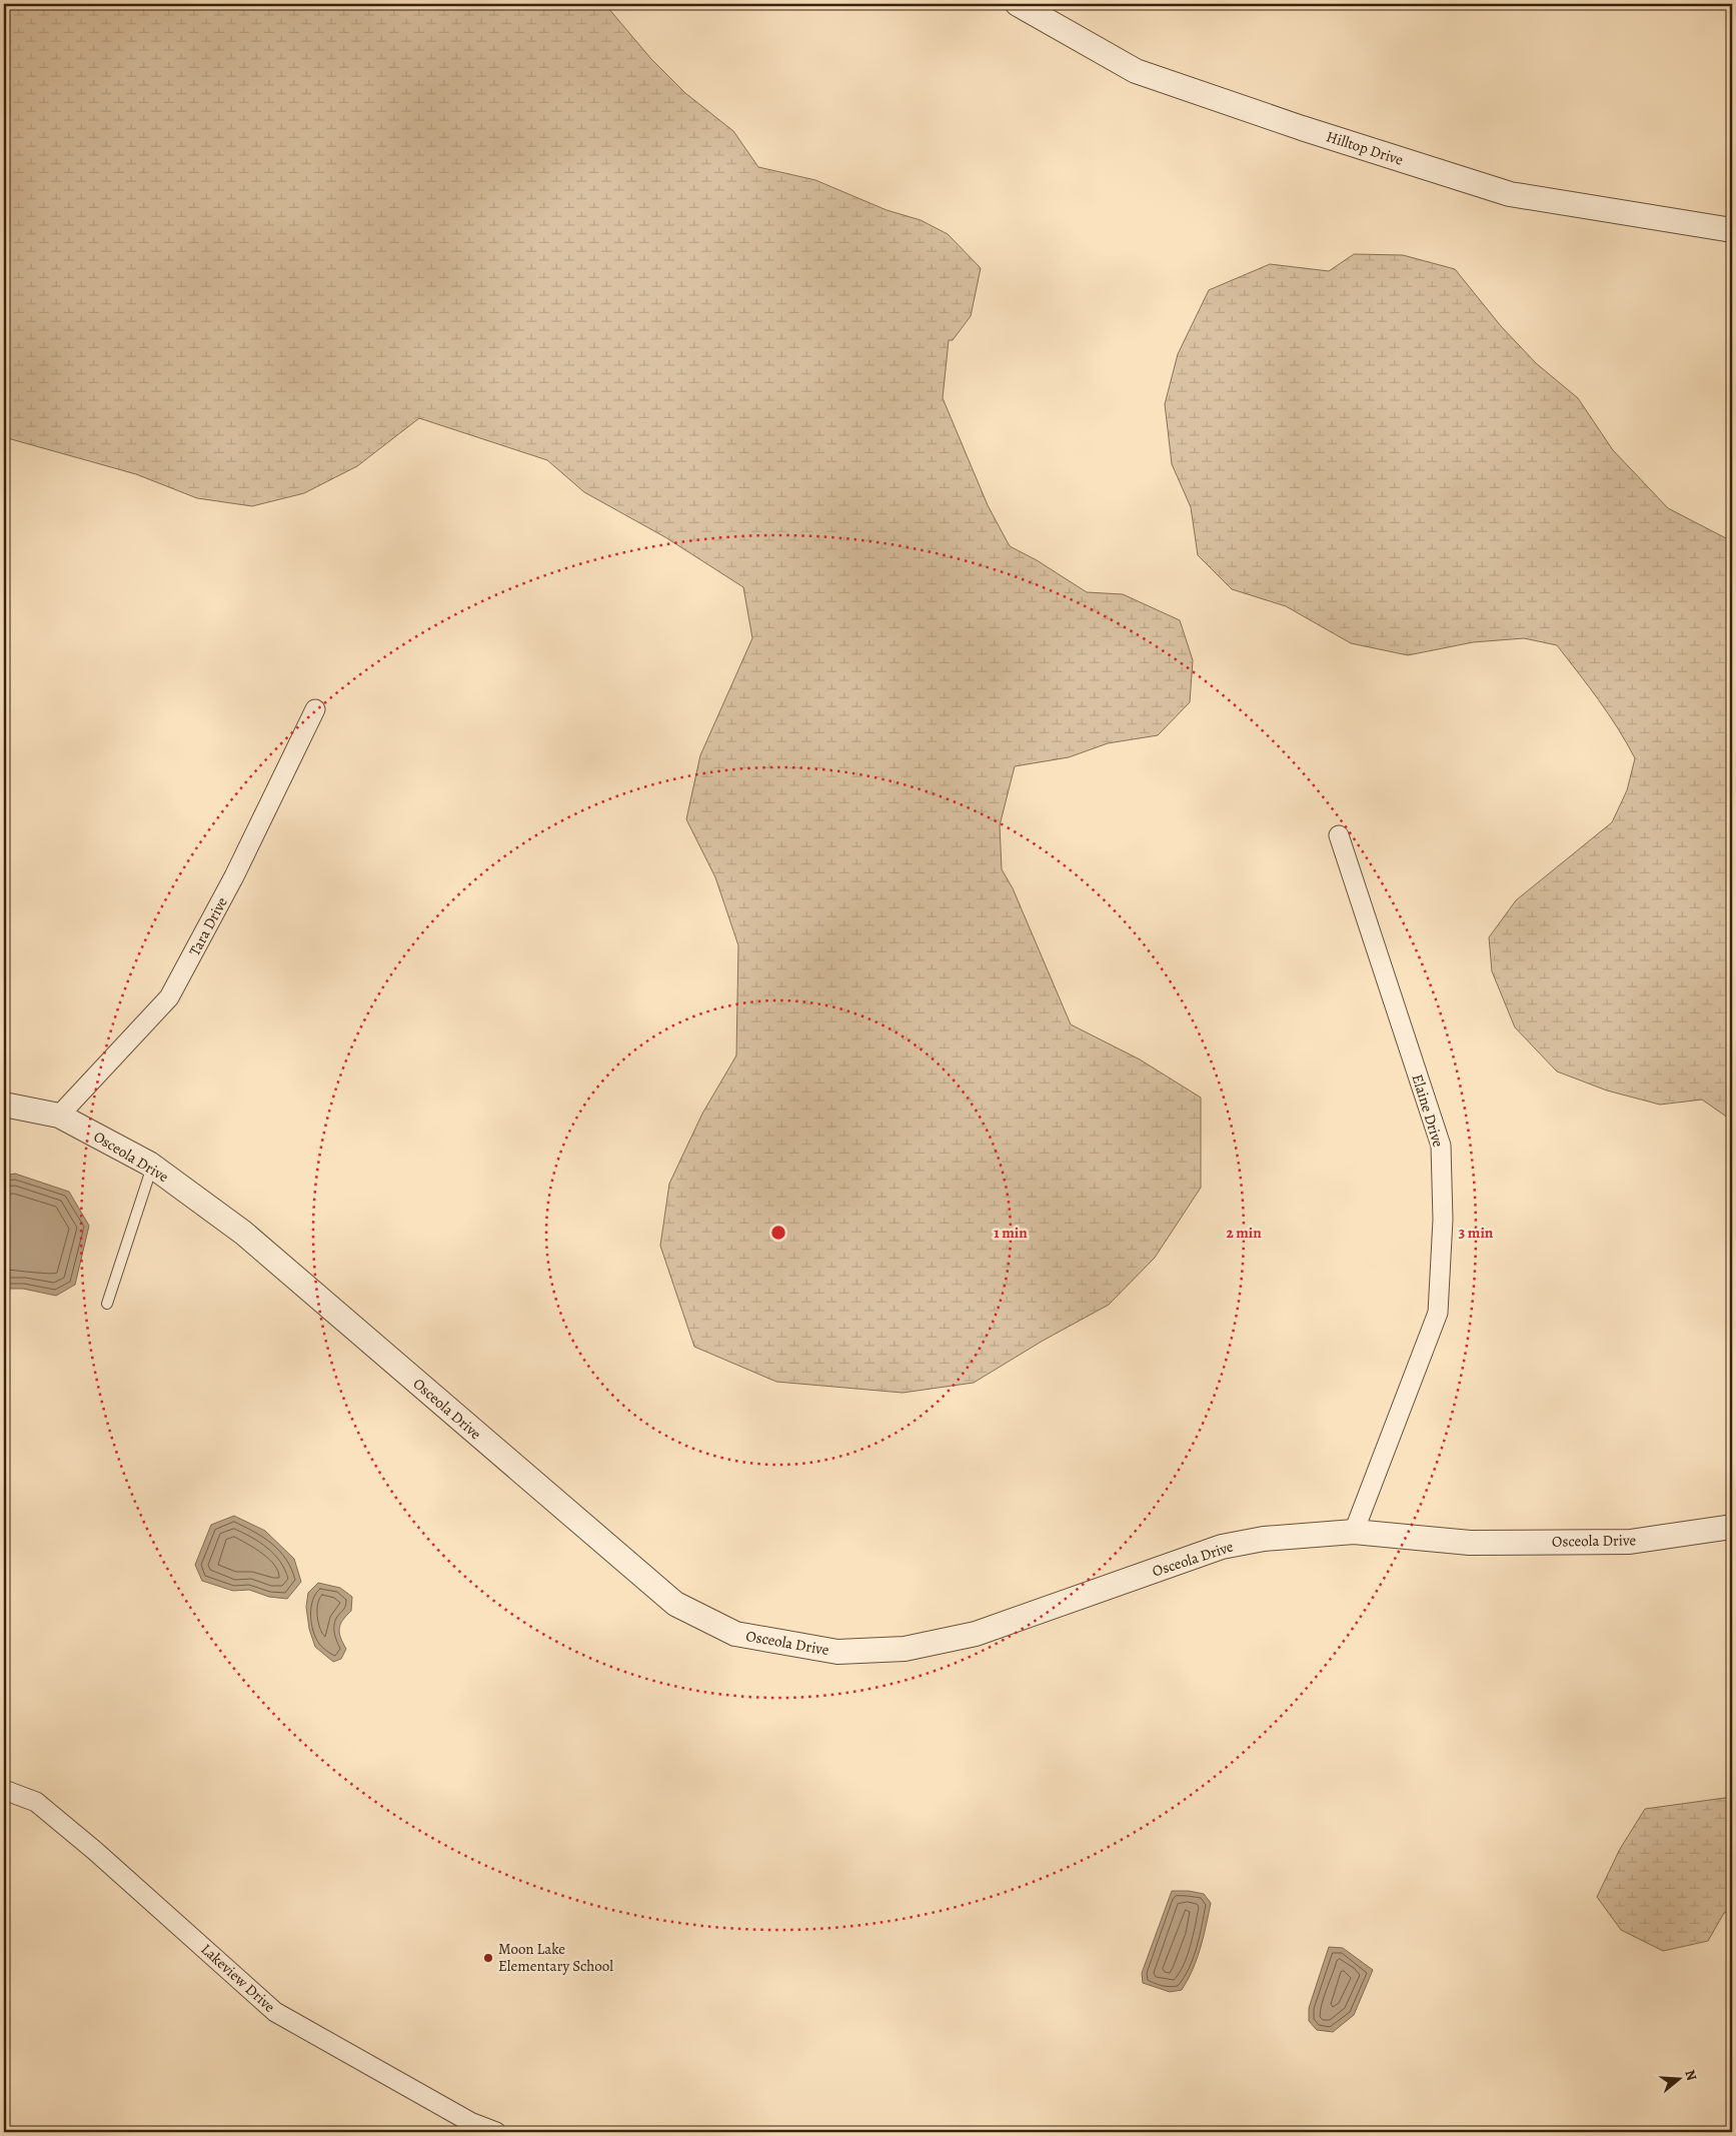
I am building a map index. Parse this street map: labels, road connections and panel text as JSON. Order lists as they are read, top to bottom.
{
  "streets": {
    "street": [
      "Hilltop Drive",
      "Tara Drive",
      "Elaine Drive",
      "Osceola Drive",
      "Lakeview Drive"
    ]
  },
  "crossings": [
    ["Tara Drive", "Osceola Drive"],
    ["Elaine Drive", "Osceola Drive"]
  ],
  "places": ["Moon Lake Elementary School"],
  "north": "right",
  "rings": ["1 min", "2 min", "3 min"]
}
